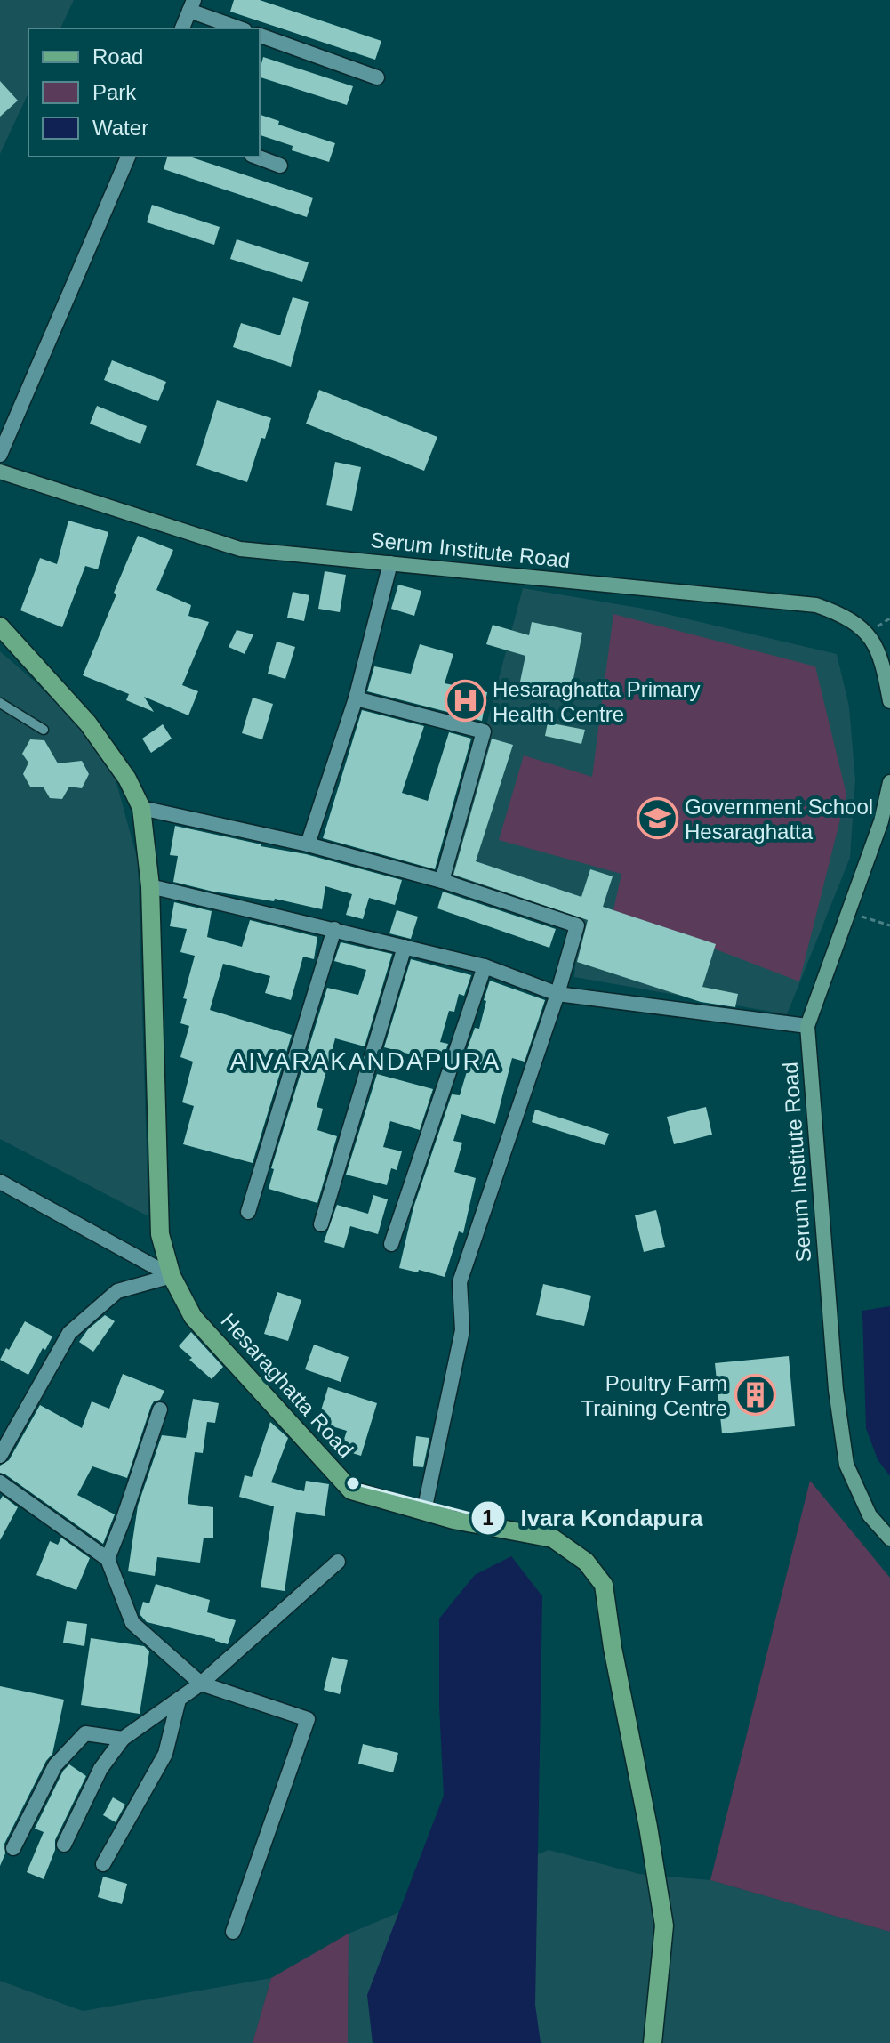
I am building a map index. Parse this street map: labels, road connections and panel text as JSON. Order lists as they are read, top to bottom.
{
  "streets": {
    "main road": ["Serum Institute Road", "Hesaraghatta Road"]
  },
  "districts": ["AIVARAKANDAPURA"],
  "places": {
    "hospital": ["Hesaraghatta Primary Health Centre"],
    "school or university": ["Government School Hesaraghatta"],
    "building": ["Poultry Farm Training Centre"],
    "other": ["Ivara Kondapura"]
  },
  "legend": ["Road", "Park", "Water"]
}
